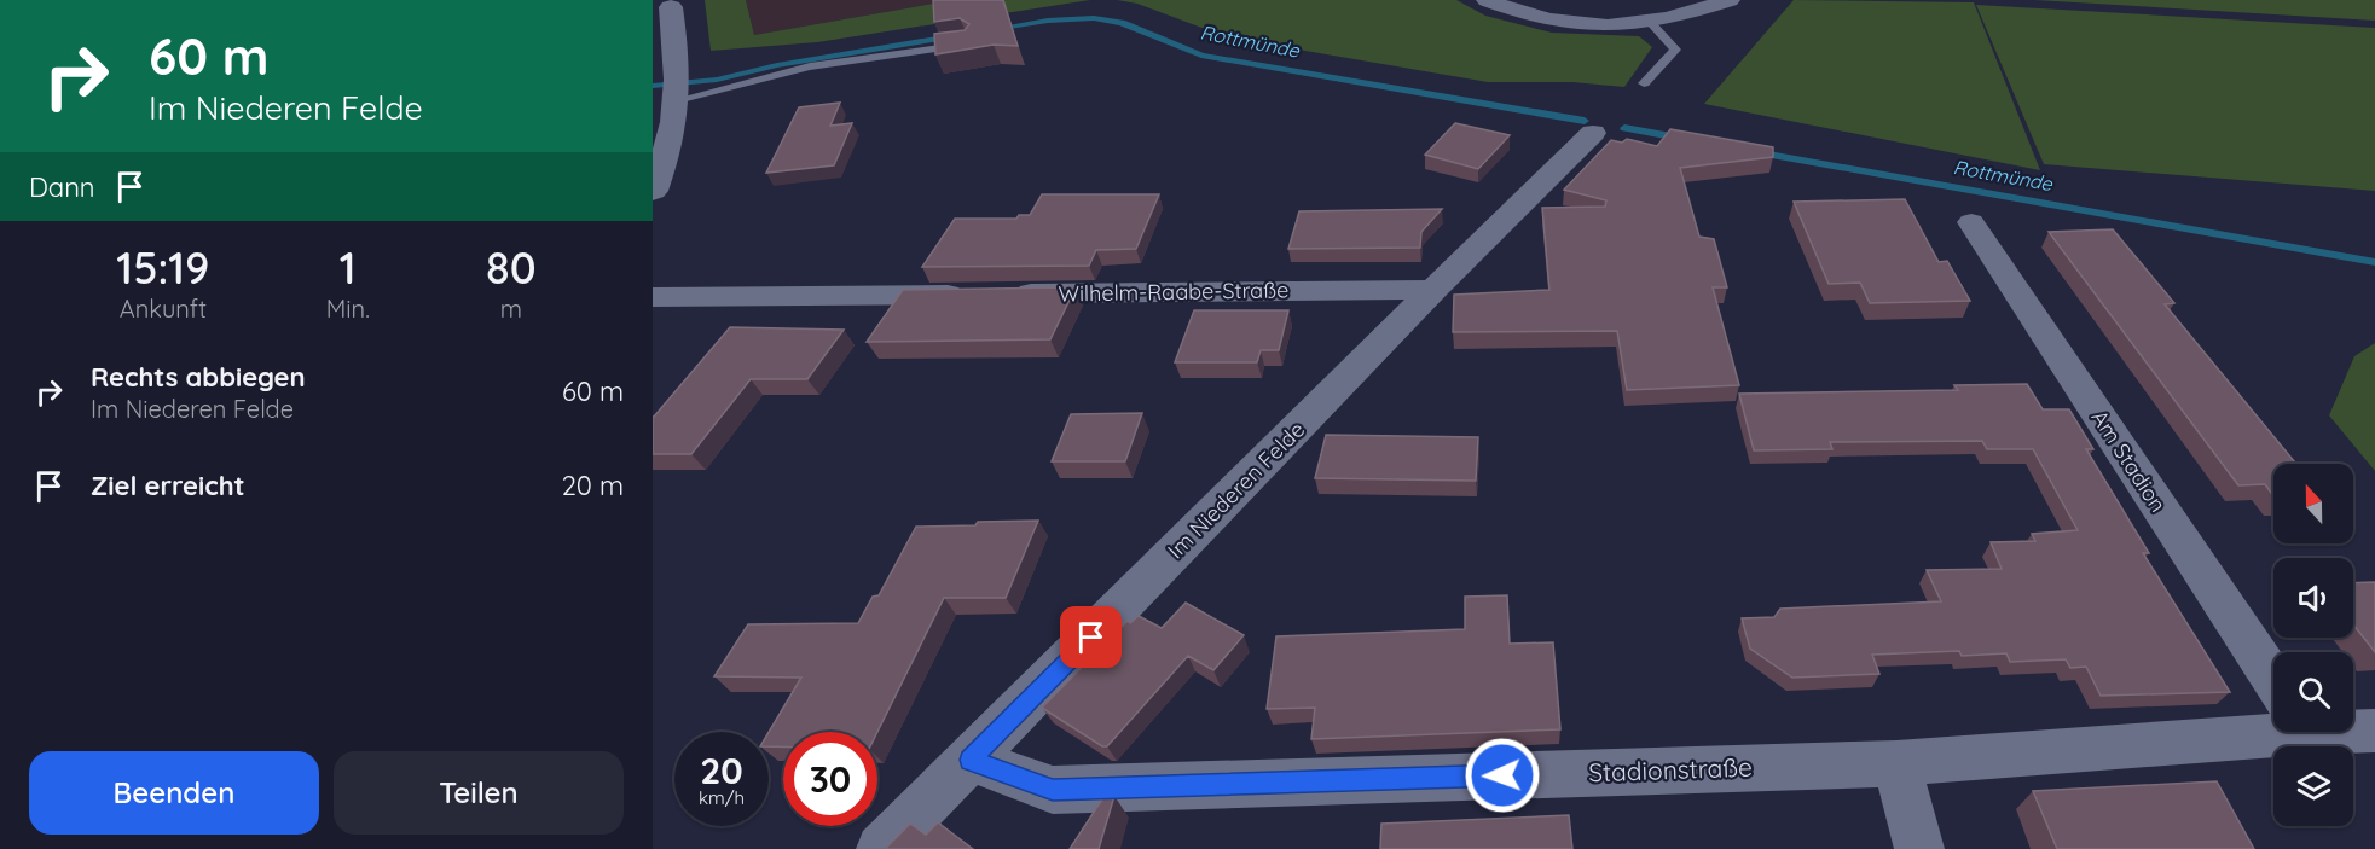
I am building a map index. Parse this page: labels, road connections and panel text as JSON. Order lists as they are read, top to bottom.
{
  "streets": {
    "street": [
      "Wilhelm-Raabe-Straße",
      "Am Stadion",
      "Im Niederen Felde",
      "Stadionstraße"
    ]
  },
  "crossings": [
    ["Wilhelm-Raabe-Straße", "Im Niederen Felde"],
    ["Im Niederen Felde", "Stadionstraße"]
  ],
  "water": ["Rottmünde"],
  "north": "top",
  "page": {
    "turn": ["60 m", "Im Niederen Felde"],
    "then": "Dann",
    "eta": [
      "15:19",
      "Ankunft",
      "1",
      "Min.",
      "80",
      "m"
    ],
    "list": [
      {
        "name": "Rechts abbiegen",
        "note": "Im Niederen Felde",
        "value": "60 m"
      },
      {
        "name": "Ziel erreicht",
        "value": "20 m"
      }
    ],
    "speed": "20 km/h",
    "limit": "30",
    "buttons": ["Beenden", "Teilen"]
  }
}
